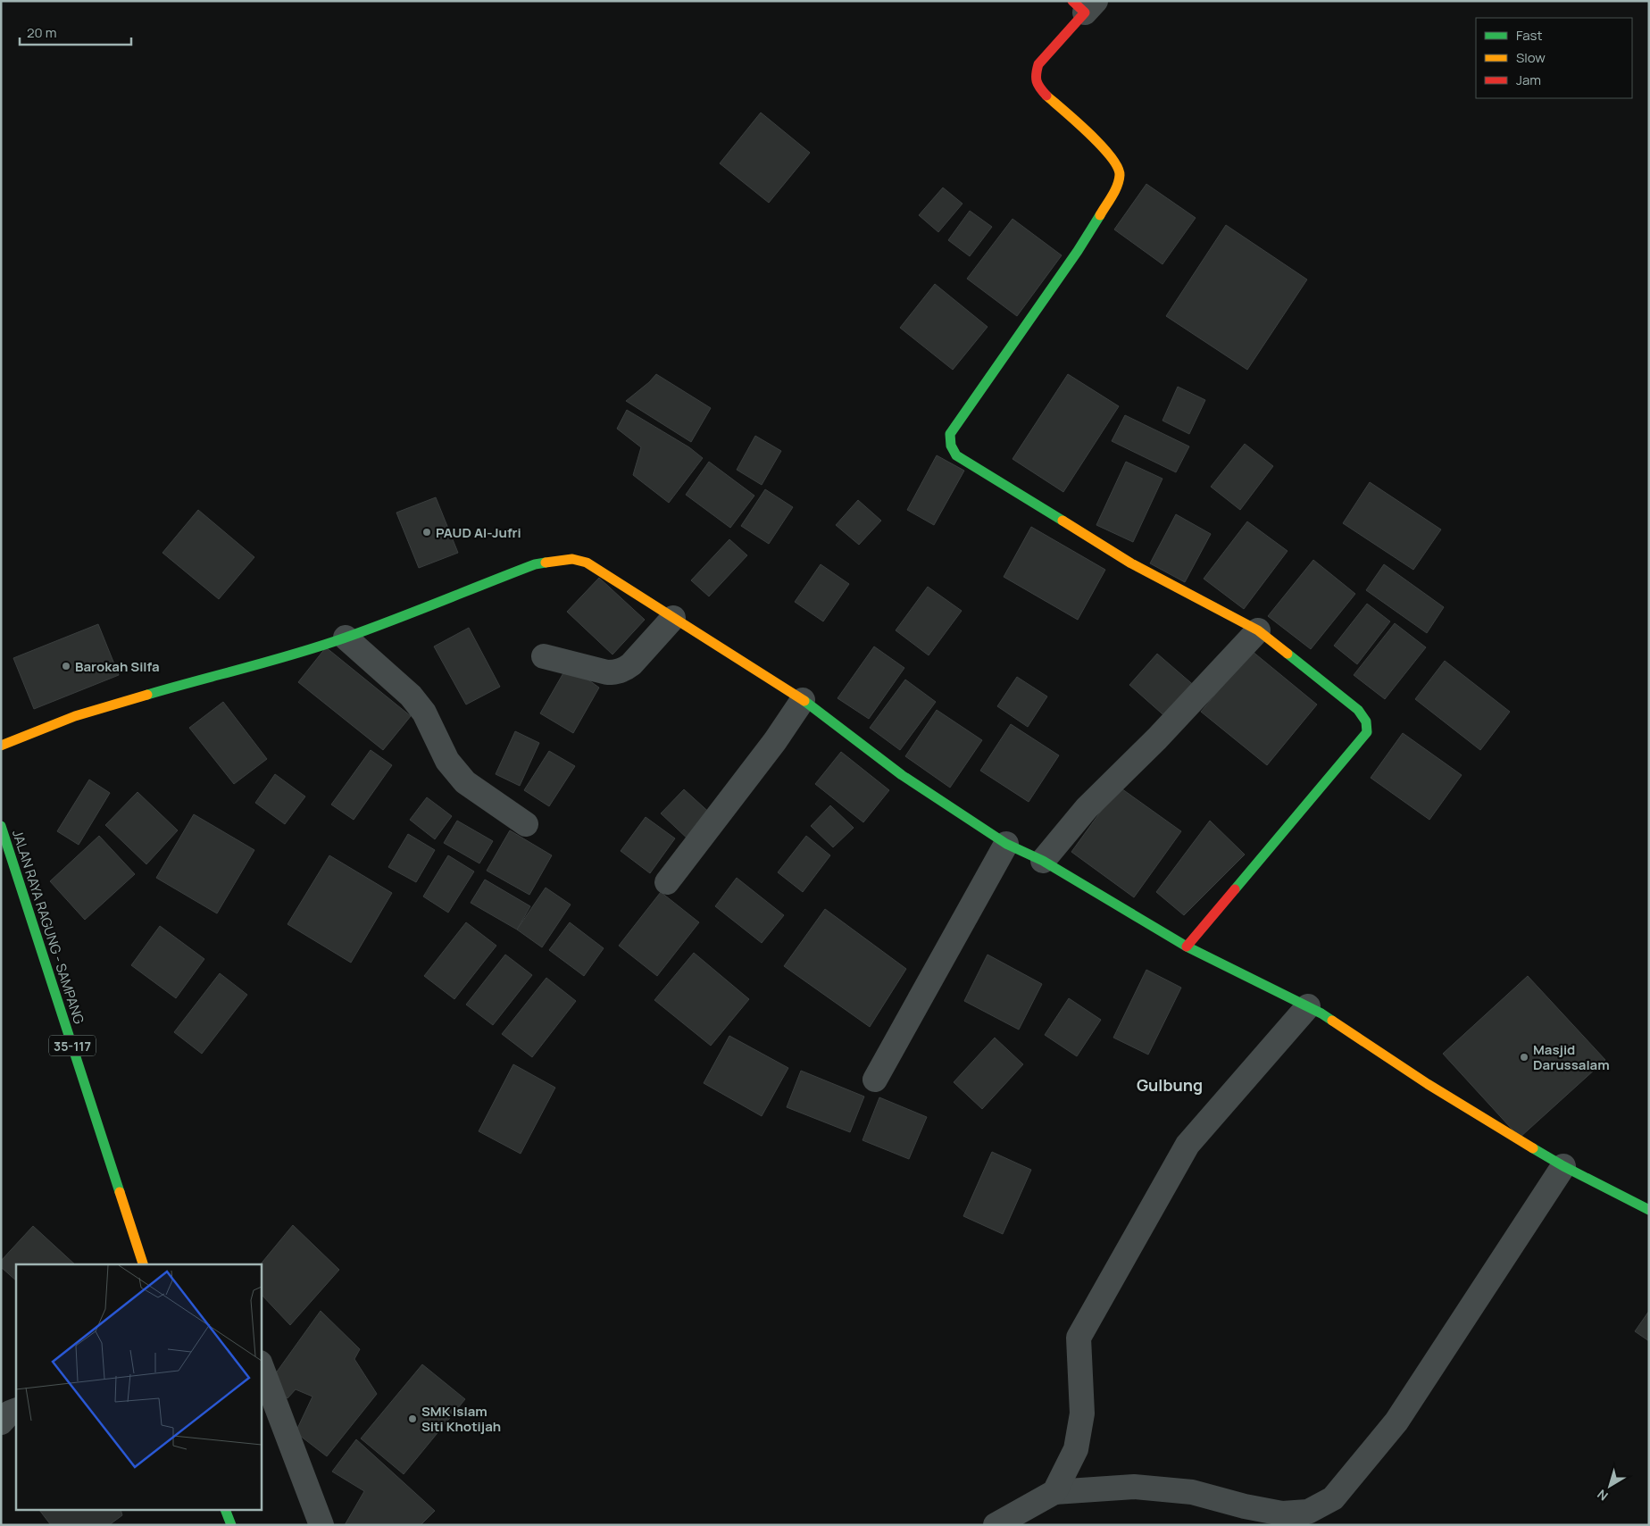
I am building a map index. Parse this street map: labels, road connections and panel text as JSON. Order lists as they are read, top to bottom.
{
  "streets": {
    "street": ["JALAN RAYA RAGUNG - SAMPANG", "35-117"]
  },
  "districts": ["Gulbung"],
  "places": [
    "PAUD Al-Jufri",
    "Barokah Silfa",
    "Masjid Darussalam",
    "SMK Islam Siti Khotijah"
  ],
  "legend": ["Fast", "Slow", "Jam"],
  "scale_bar": "20 m",
  "north": "bottom left"
}
